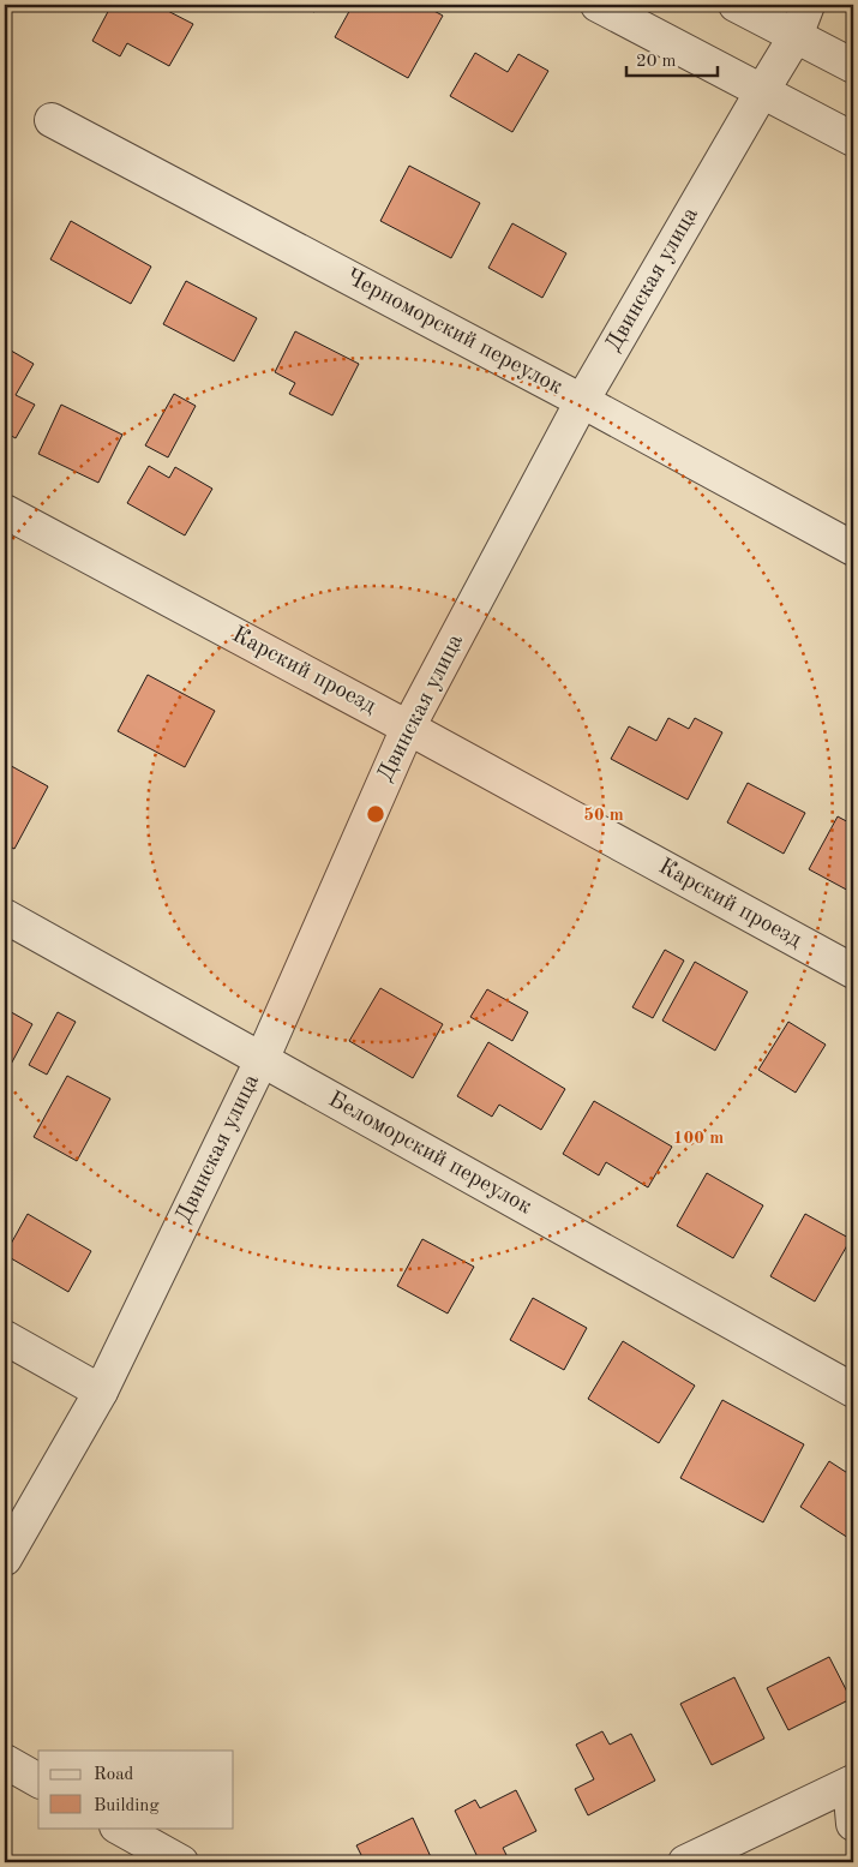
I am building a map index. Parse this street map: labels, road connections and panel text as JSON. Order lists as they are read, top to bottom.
{
  "streets": {
    "street": [
      "Двинская улица",
      "Черноморский переулок",
      "Карский проезд",
      "Беломорский переулок"
    ]
  },
  "crossings": [
    ["Двинская улица", "Черноморский переулок"],
    ["Двинская улица", "Карский проезд"],
    ["Двинская улица", "Беломорский переулок"]
  ],
  "legend": ["Road", "Building"],
  "scale_bar": "20 m",
  "rings": ["50 m", "100 m"]
}
